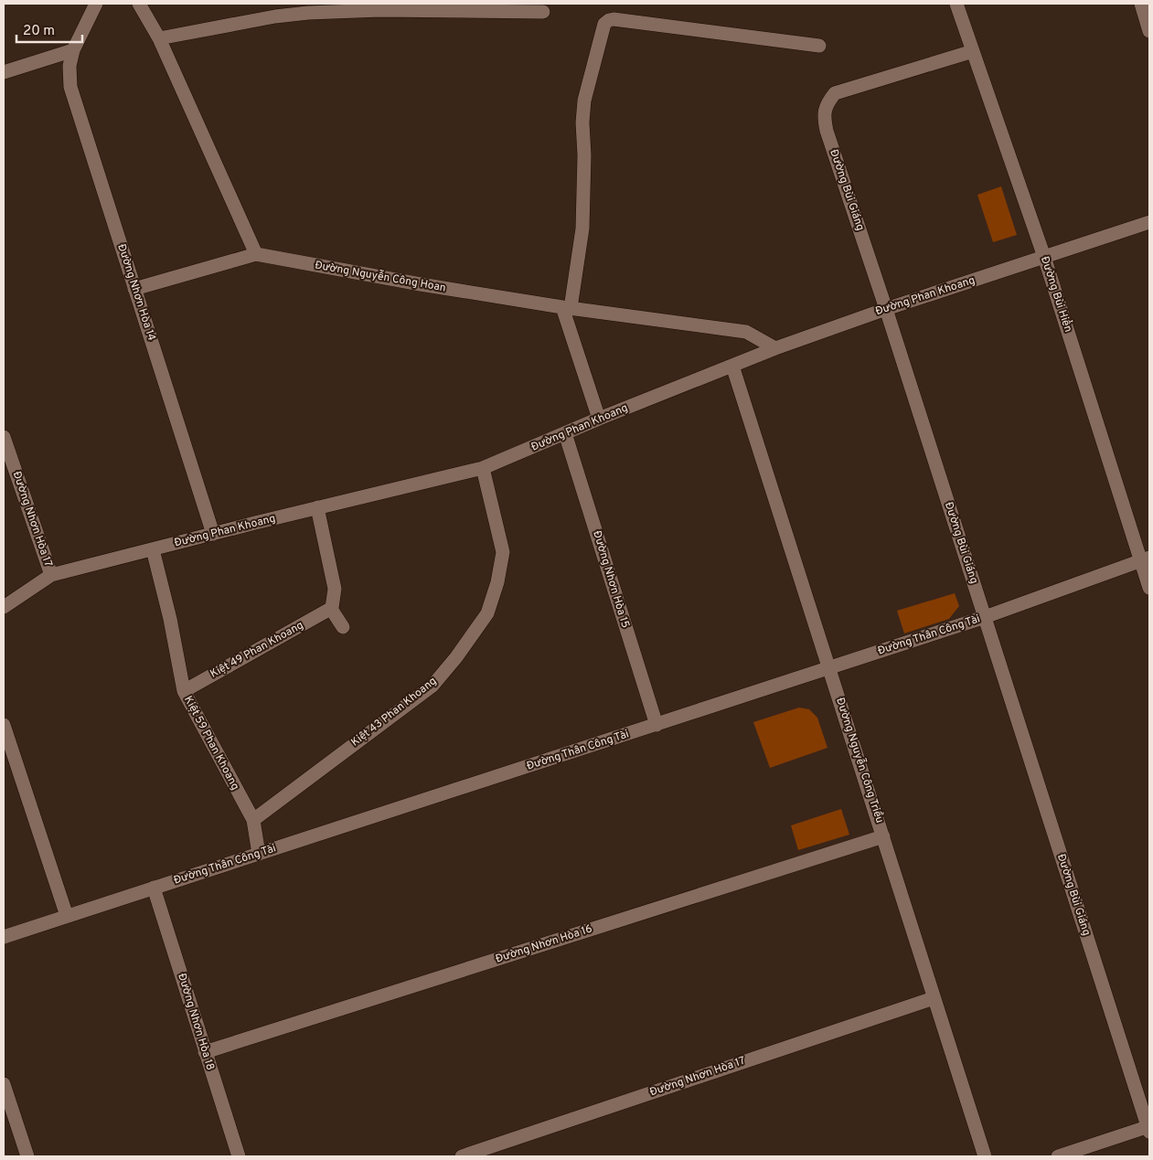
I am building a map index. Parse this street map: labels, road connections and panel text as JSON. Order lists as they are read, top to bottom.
{
  "streets": {
    "street": [
      "Đường Bùi Giáng",
      "Đường Nguyễn Công Hoan",
      "Đường Nhơn Hòa 14",
      "Đường Bùi Hiển",
      "Đường Phan Khoang",
      "Đường Nhơn Hòa 17",
      "Đường Nhơn Hòa 15",
      "Đường Thân Công Tài",
      "Kiệt 49 Phan Khoang",
      "Kiệt 43 Phan Khoang",
      "Kiệt 59 Phan Khoang",
      "Đường Nguyễn Công Triều",
      "Đường Nhơn Hòa 16",
      "Đường Nhơn Hòa 18"
    ]
  },
  "crossings": [
    ["Đường Bùi Giáng", "Đường Bùi Hiển"],
    ["Đường Bùi Giáng", "Đường Phan Khoang"],
    ["Đường Bùi Giáng", "Đường Thân Công Tài"],
    ["Đường Nguyễn Công Hoan", "Đường Phan Khoang"],
    ["Đường Nhơn Hòa 14", "Đường Phan Khoang"],
    ["Đường Bùi Hiển", "Đường Phan Khoang"],
    ["Đường Bùi Hiển", "Đường Thân Công Tài"],
    ["Đường Phan Khoang", "Đường Nhơn Hòa 17"],
    ["Đường Phan Khoang", "Đường Nhơn Hòa 15"],
    ["Đường Phan Khoang", "Kiệt 43 Phan Khoang"],
    ["Đường Phan Khoang", "Kiệt 59 Phan Khoang"],
    ["Đường Phan Khoang", "Đường Nguyễn Công Triều"],
    ["Đường Nhơn Hòa 17", "Đường Nguyễn Công Triều"],
    ["Đường Nhơn Hòa 15", "Đường Thân Công Tài"],
    ["Đường Thân Công Tài", "Kiệt 59 Phan Khoang"],
    ["Đường Thân Công Tài", "Đường Nguyễn Công Triều"],
    ["Đường Thân Công Tài", "Đường Nhơn Hòa 18"],
    ["Kiệt 49 Phan Khoang", "Kiệt 59 Phan Khoang"],
    ["Kiệt 43 Phan Khoang", "Kiệt 59 Phan Khoang"],
    ["Đường Nguyễn Công Triều", "Đường Nhơn Hòa 16"],
    ["Đường Nhơn Hòa 16", "Đường Nhơn Hòa 18"]
  ],
  "scale_bar": "20 m"
}
